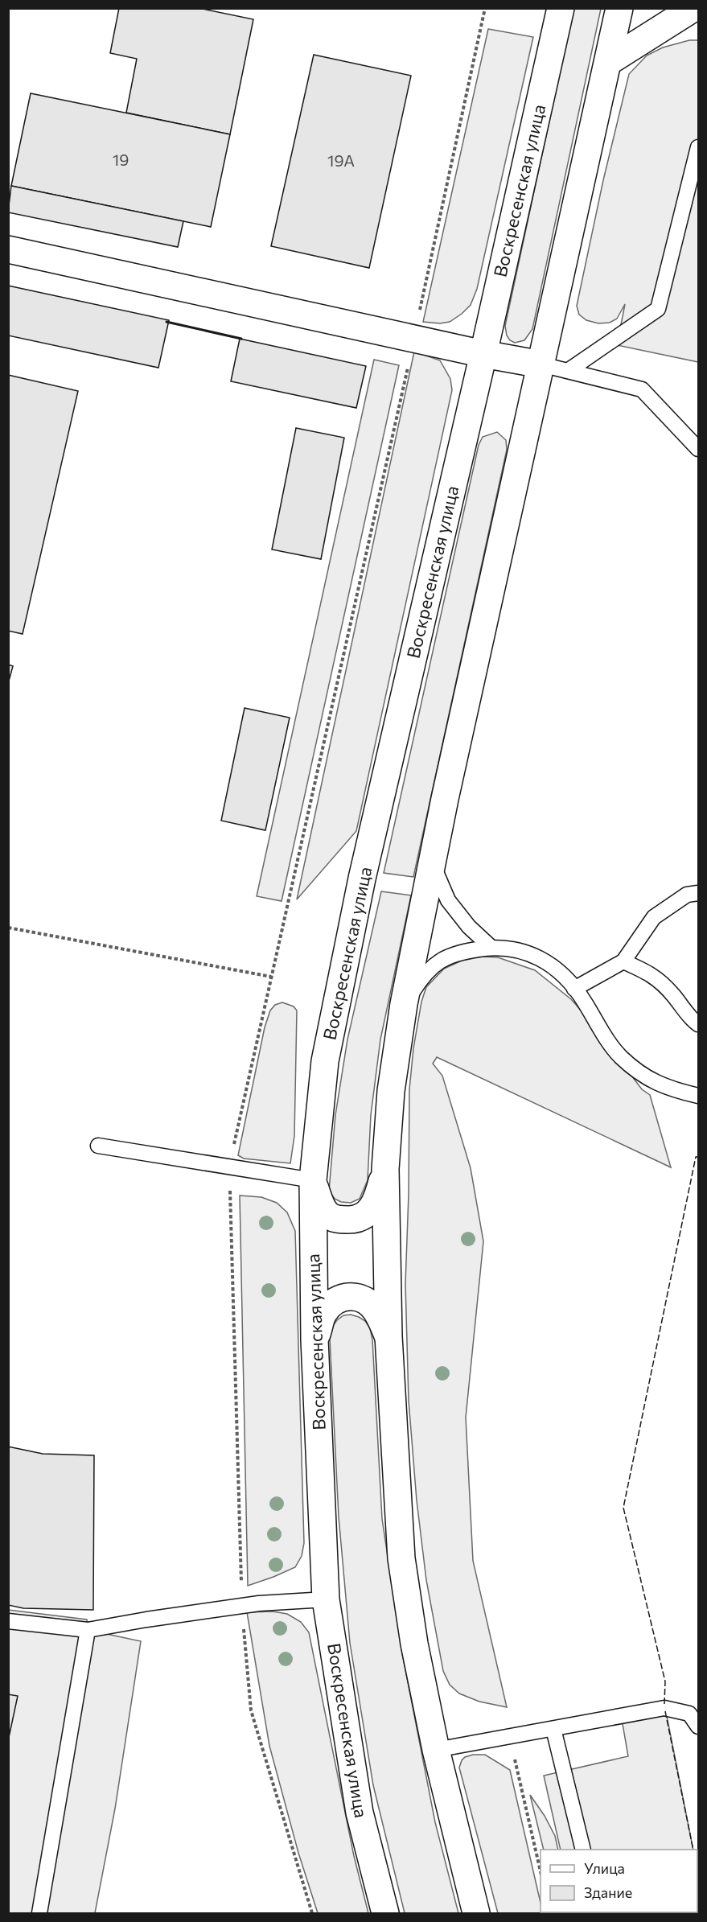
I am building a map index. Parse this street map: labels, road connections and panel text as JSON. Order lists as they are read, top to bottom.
{
  "streets": {
    "main road": ["Воскресенская улица"]
  },
  "house_numbers": ["19", "19А"],
  "legend": ["Улица", "Здание"]
}
